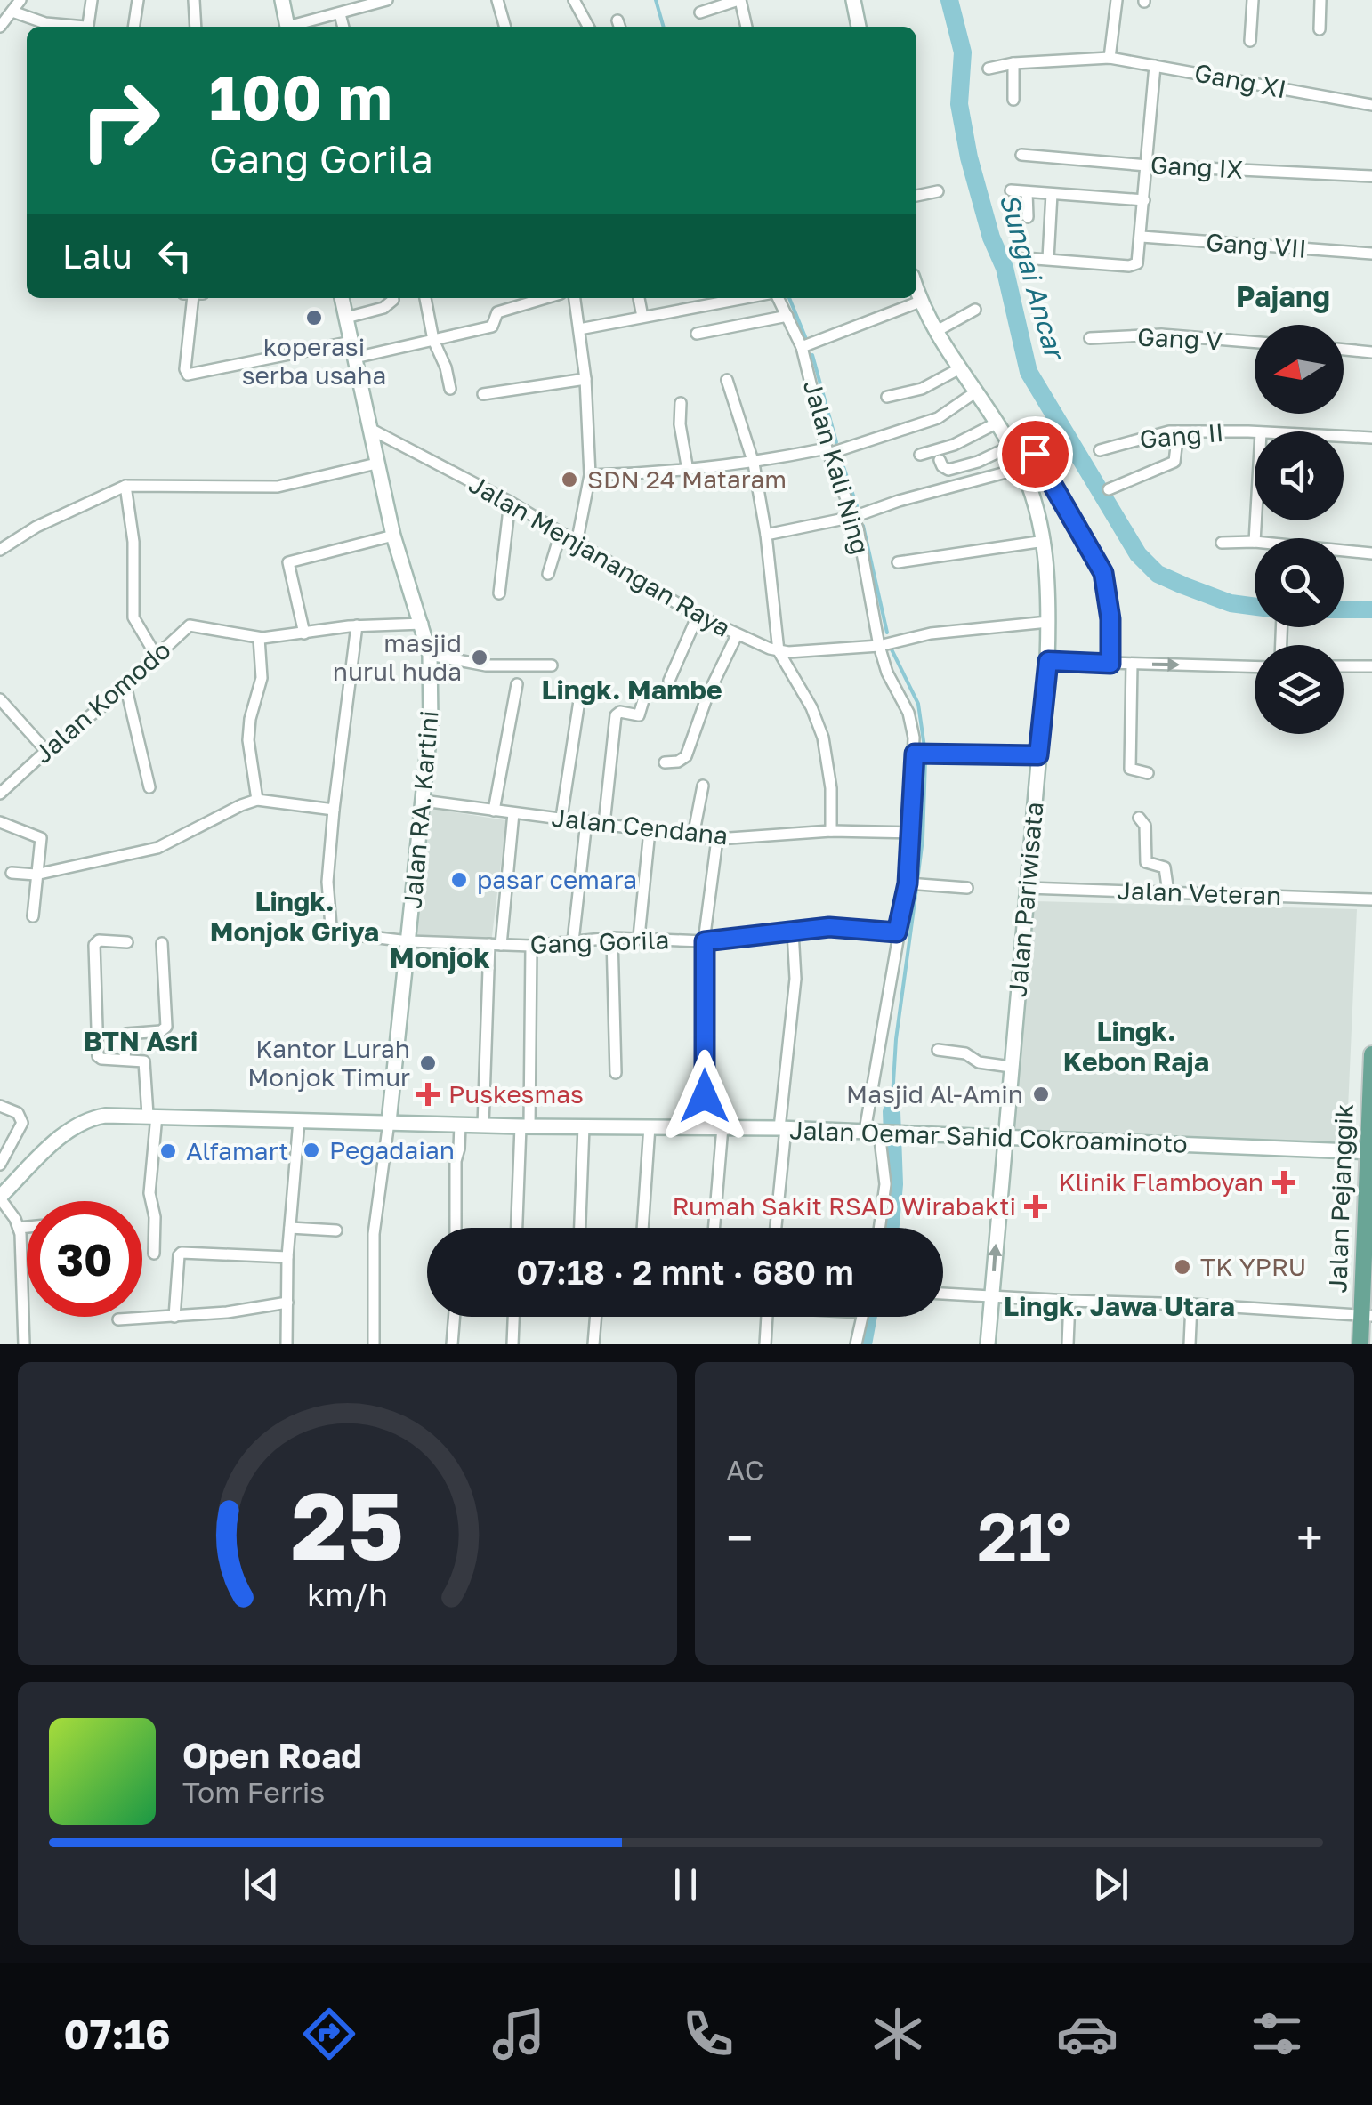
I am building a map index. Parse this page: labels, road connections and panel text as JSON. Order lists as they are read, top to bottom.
{
  "streets": {
    "main road": ["Jalan Pejanggik"],
    "street": [
      "Gang XI",
      "Gang IX",
      "Gang VII",
      "Gang V",
      "Gang II",
      "Jalan Kali Ning",
      "Jalan Menjanangan Raya",
      "Jalan Komodo",
      "Jalan RA. Kartini",
      "Jalan Cendana",
      "Jalan Veteran",
      "Jalan Pariwisata",
      "Gang Gorila",
      "Jalan Oemar Sahid Cokroaminoto"
    ]
  },
  "crossings": [
    ["Jalan Kali Ning", "Jalan Menjanangan Raya"],
    ["Jalan Kali Ning", "Jalan Cendana"],
    ["Jalan Kali Ning", "Gang Gorila"],
    ["Jalan Kali Ning", "Jalan Oemar Sahid Cokroaminoto"],
    ["Jalan Menjanangan Raya", "Jalan RA. Kartini"],
    ["Jalan Menjanangan Raya", "Jalan Pariwisata"],
    ["Jalan Komodo", "Jalan RA. Kartini"],
    ["Jalan RA. Kartini", "Jalan Cendana"],
    ["Jalan RA. Kartini", "Gang Gorila"],
    ["Jalan RA. Kartini", "Jalan Oemar Sahid Cokroaminoto"],
    ["Jalan Veteran", "Jalan Pariwisata"],
    ["Jalan Pariwisata", "Jalan Oemar Sahid Cokroaminoto"],
    ["Jalan Oemar Sahid Cokroaminoto", "Jalan Pejanggik"]
  ],
  "districts": [
    "Pajang",
    "Lingk. Mambe",
    "Lingk. Monjok Griya",
    "Monjok",
    "Lingk. Kebon Raja",
    "BTN Asri",
    "Lingk. Jawa Utara"
  ],
  "water": ["Sungai Ancar"],
  "places": {
    "other": [
      "koperasi serba usaha",
      "SDN 24 Mataram",
      "masjid nurul huda",
      "pasar cemara",
      "Kantor Lurah Monjok Timur",
      "Masjid Al-Amin",
      "Pegadaian",
      "Alfamart",
      "TK YPRU"
    ],
    "health": ["Puskesmas", "Klinik Flamboyan", "Rumah Sakit RSAD Wirabakti"]
  },
  "north": "left",
  "page": {
    "turn": ["100 m", "Gang Gorila"],
    "then": "Lalu",
    "limit": "30",
    "trip": "07:18 · 2 mnt · 680 m",
    "tile": "AC",
    "heat": ["−", "21°", "+"],
    "song": ["Open Road", "Tom Ferris"],
    "tabs": "07:16",
    "gauge": ["25", "km/h"]
  }
}
